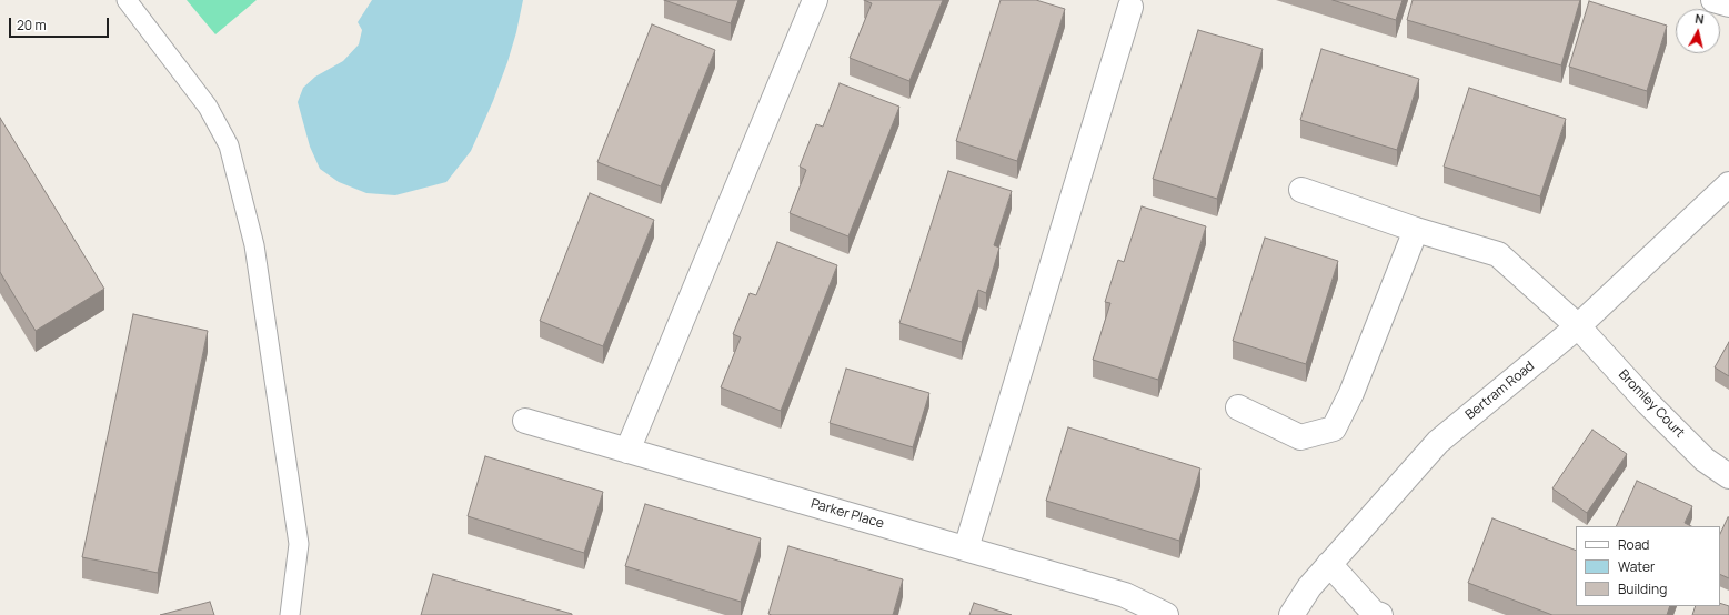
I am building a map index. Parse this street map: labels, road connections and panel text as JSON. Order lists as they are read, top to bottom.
{
  "streets": {
    "street": ["Bertram Road", "Bromley Court", "Parker Place"]
  },
  "crossings": [
    ["Bertram Road", "Bromley Court"]
  ],
  "legend": ["Road", "Water", "Building"],
  "scale_bar": "20 m",
  "north": "top"
}
